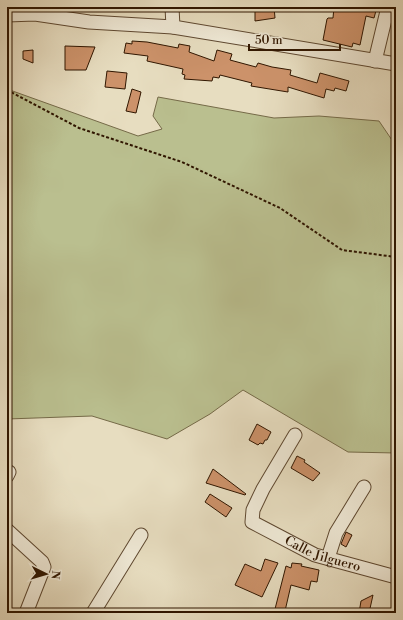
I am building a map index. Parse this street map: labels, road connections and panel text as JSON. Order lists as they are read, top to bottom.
{
  "streets": {
    "street": ["Calle Jilguero"]
  },
  "scale_bar": "50 m",
  "north": "right"
}
